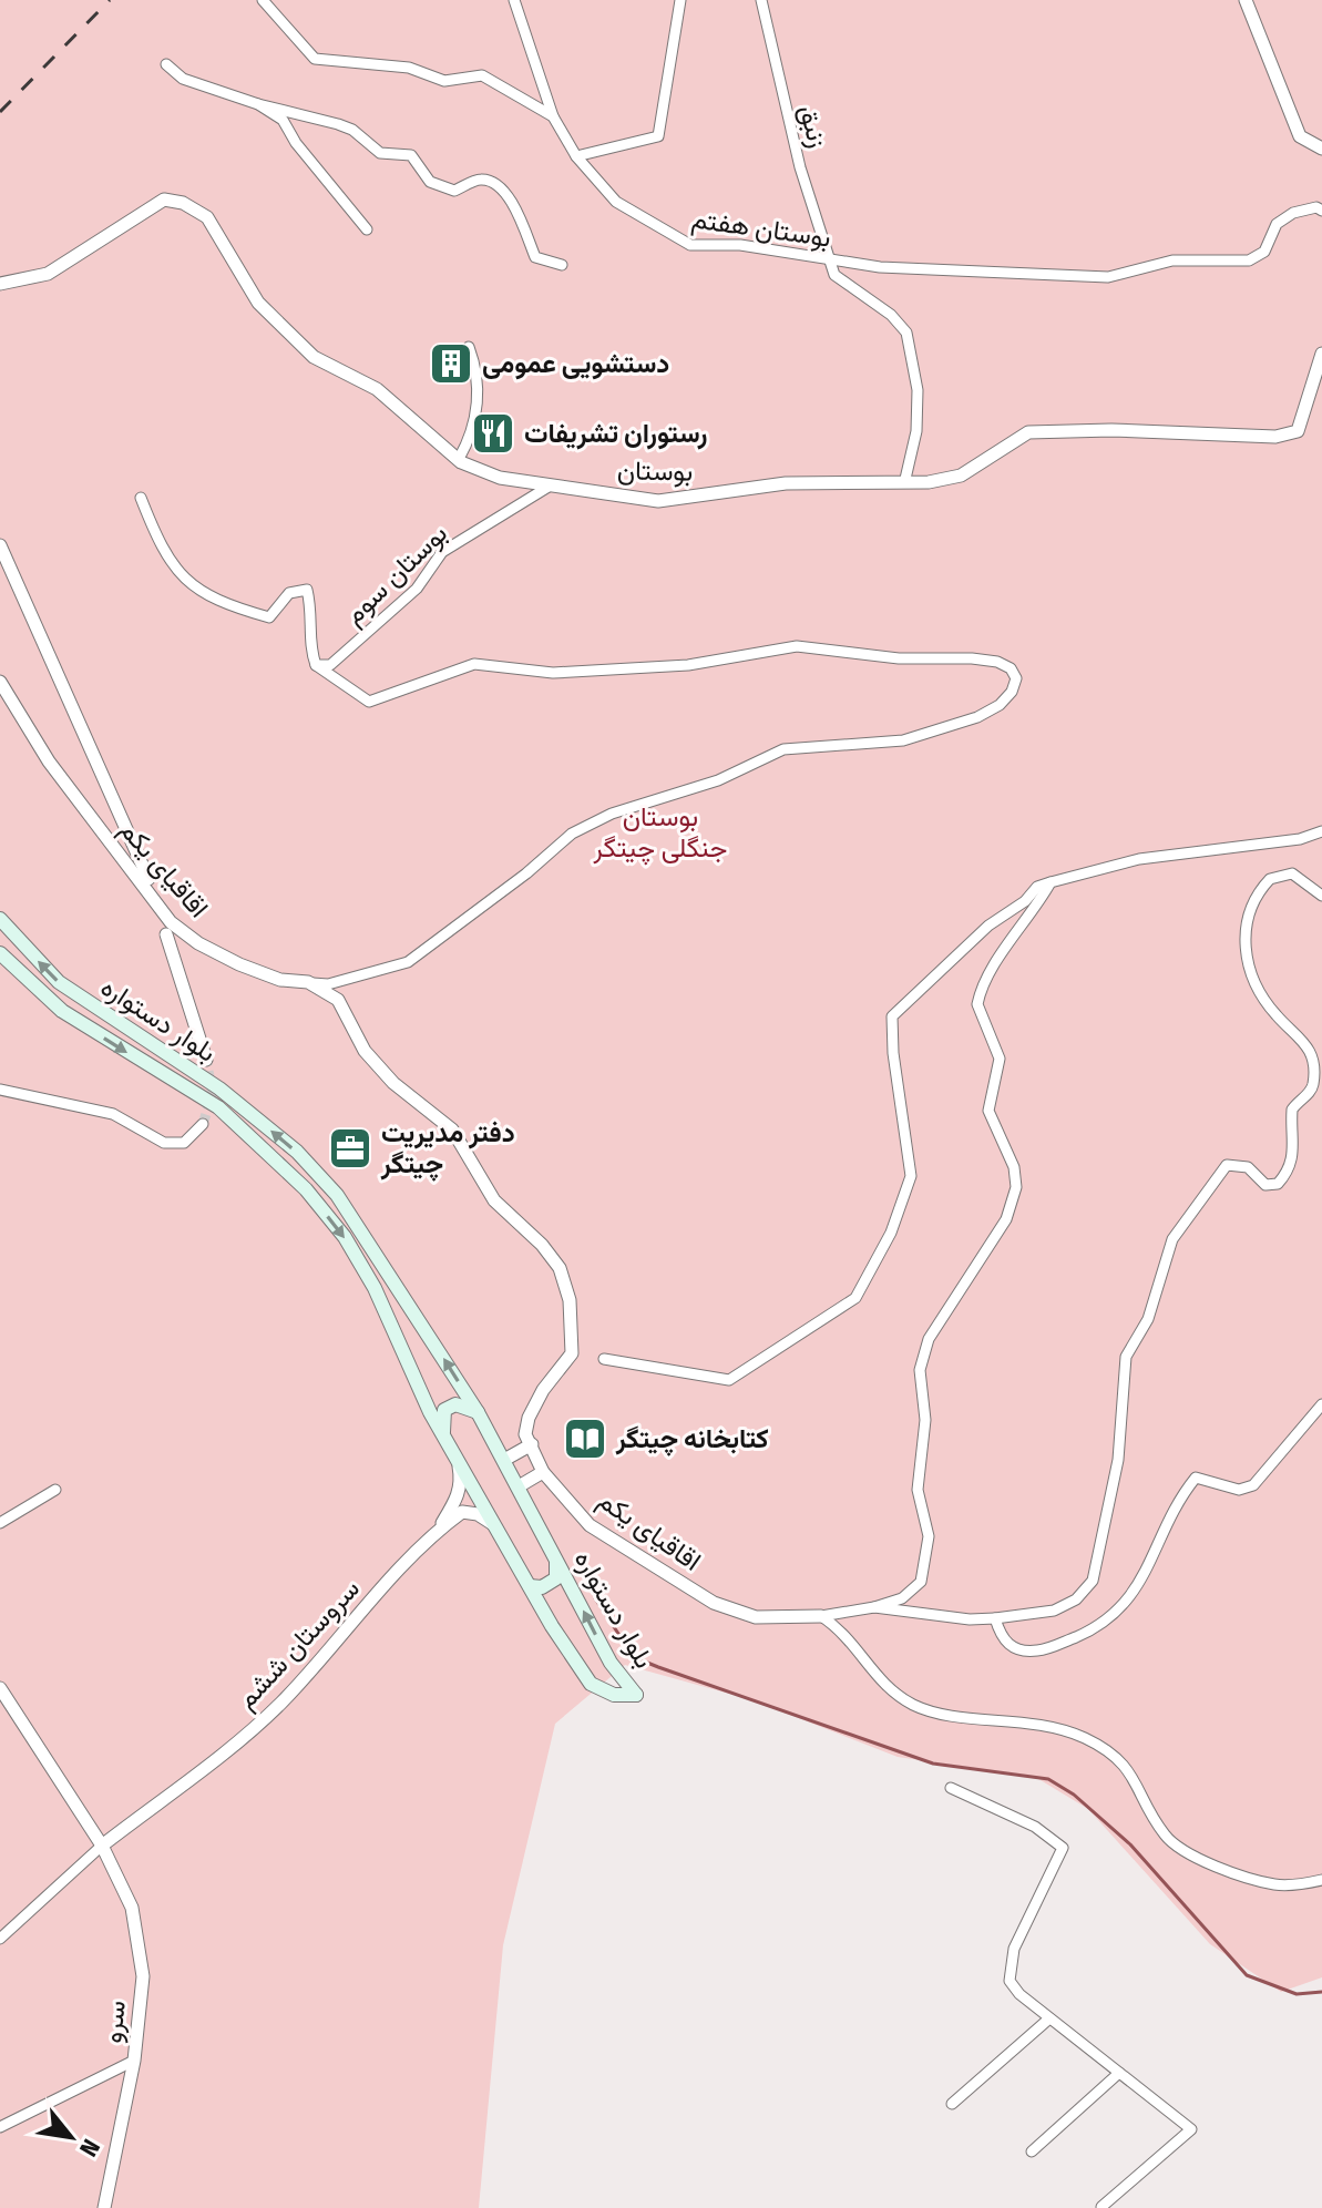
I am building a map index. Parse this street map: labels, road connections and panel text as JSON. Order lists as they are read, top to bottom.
{
  "streets": {
    "main road": ["بلوار دستواره"],
    "street": [
      "زنبق",
      "بوستان هفتم",
      "بوستان",
      "بوستان سوم",
      "اقاقیای یکم",
      "سروستان ششم",
      "سرو"
    ]
  },
  "crossings": [
    ["زنبق", "بوستان هفتم"],
    ["بوستان", "بوستان سوم"],
    ["سروستان ششم", "سرو"]
  ],
  "parks": ["بوستان جنگلی چیتگر"],
  "places": {
    "building": ["دستشویی عمومی"],
    "restaurant": ["رستوران تشریفات"],
    "office": ["دفتر مدیریت چیتگر"],
    "library": ["کتابخانه چیتگر"]
  },
  "north": "bottom right"
}
